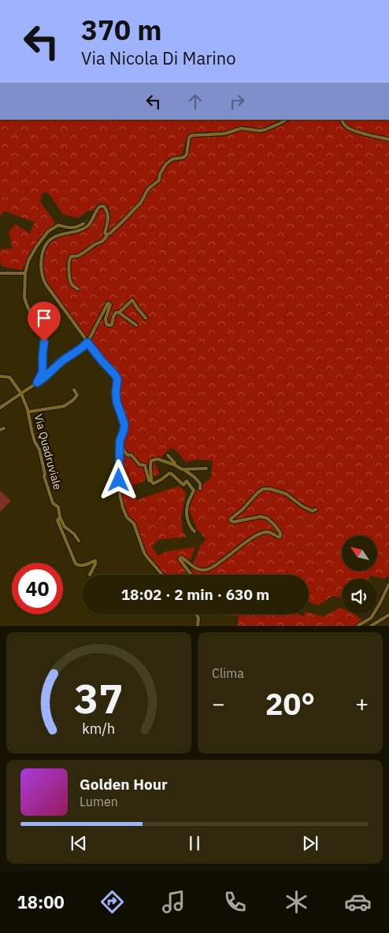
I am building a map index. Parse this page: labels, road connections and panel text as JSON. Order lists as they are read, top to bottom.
{
  "streets": {
    "street": ["Via Quadruviale"]
  },
  "north": "top left",
  "page": {
    "turn": ["370 m", "Via Nicola Di Marino"],
    "limit": "40",
    "trip": "18:02 · 2 min · 630 m",
    "tile": "Clima",
    "heat": ["−", "20°", "+"],
    "song": ["Golden Hour", "Lumen"],
    "tabs": "18:00",
    "gauge": ["37", "km/h"]
  }
}
